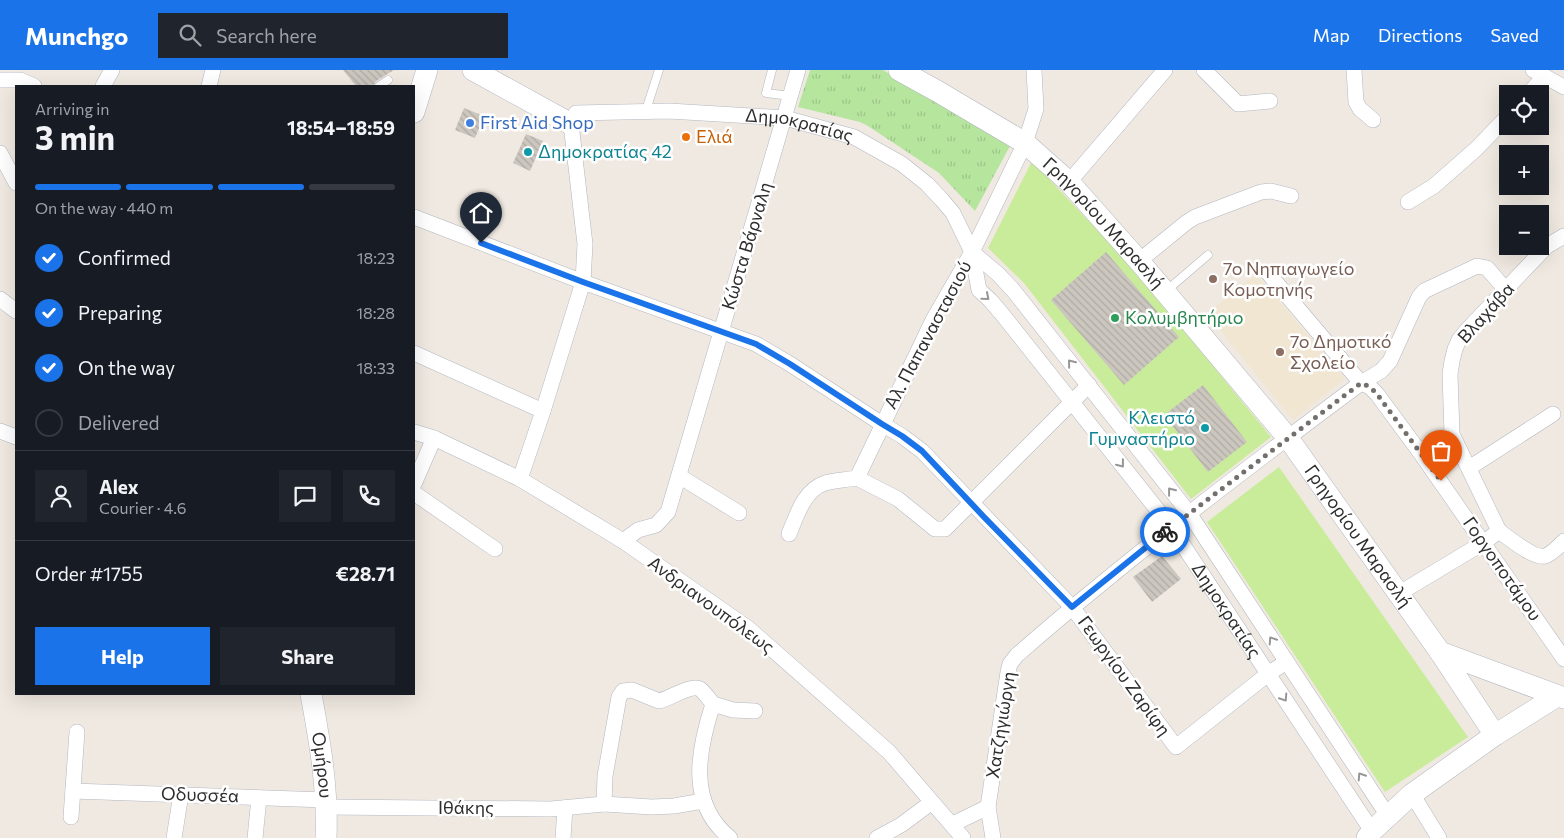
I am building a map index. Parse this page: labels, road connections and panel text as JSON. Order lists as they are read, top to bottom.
{
  "streets": {
    "street": [
      "Δημοκρατίας",
      "Γρηγορίου Μαρασλή",
      "Κώστα Βάρναλη",
      "Βλαχάβα",
      "Αλ. Παπαναστασιού",
      "Γοργοποτάμου",
      "Ανδριανουπόλεως",
      "Γεωργίου Ζαρίφη",
      "Χατζηγιώργη",
      "Ομήρου",
      "Οδυσσέα",
      "Ιθάκης"
    ]
  },
  "crossings": [
    ["Δημοκρατίας", "Κώστα Βάρναλη"],
    ["Δημοκρατίας", "Αλ. Παπαναστασιού"],
    ["Δημοκρατίας", "Γεωργίου Ζαρίφη"],
    ["Δημοκρατίας", "Χατζηγιώργη"],
    ["Γρηγορίου Μαρασλή", "Αλ. Παπαναστασιού"],
    ["Γρηγορίου Μαρασλή", "Χατζηγιώργη"],
    ["Κώστα Βάρναλη", "Ανδριανουπόλεως"],
    ["Κώστα Βάρναλη", "Γεωργίου Ζαρίφη"],
    ["Βλαχάβα", "Χατζηγιώργη"],
    ["Αλ. Παπαναστασιού", "Γεωργίου Ζαρίφη"],
    ["Γοργοποτάμου", "Χατζηγιώργη"],
    ["Γεωργίου Ζαρίφη", "Χατζηγιώργη"],
    ["Ομήρου", "Οδυσσέα"],
    ["Ομήρου", "Ιθάκης"],
    ["Οδυσσέα", "Ιθάκης"]
  ],
  "places": [
    "First Aid Shop",
    "Ελιά",
    "Δημοκρατίας 42",
    "7ο Νηπιαγωγείο Κομοτηνής",
    "Κολυμβητήριο",
    "7ο Δημοτικό Σχολείο",
    "Κλειστό Γυμναστήριο"
  ],
  "page": {
    "header": "Munchgo",
    "search": "Search here",
    "nav": ["Map", "Directions", "Saved"],
    "map_buttons": ["+", "−"],
    "heading": ["3 min", "Arriving in", "18:54–18:59"],
    "panel": [
      "Alex",
      "Courier · 4.6",
      "Order #1755",
      "€28.71"
    ],
    "bar": "On the way · 440 m",
    "list": [
      ["Confirmed", "18:23"],
      ["Preparing", "18:28"],
      ["On the way", "18:33"],
      "Delivered"
    ],
    "buttons": ["Help", "Share"]
  }
}
